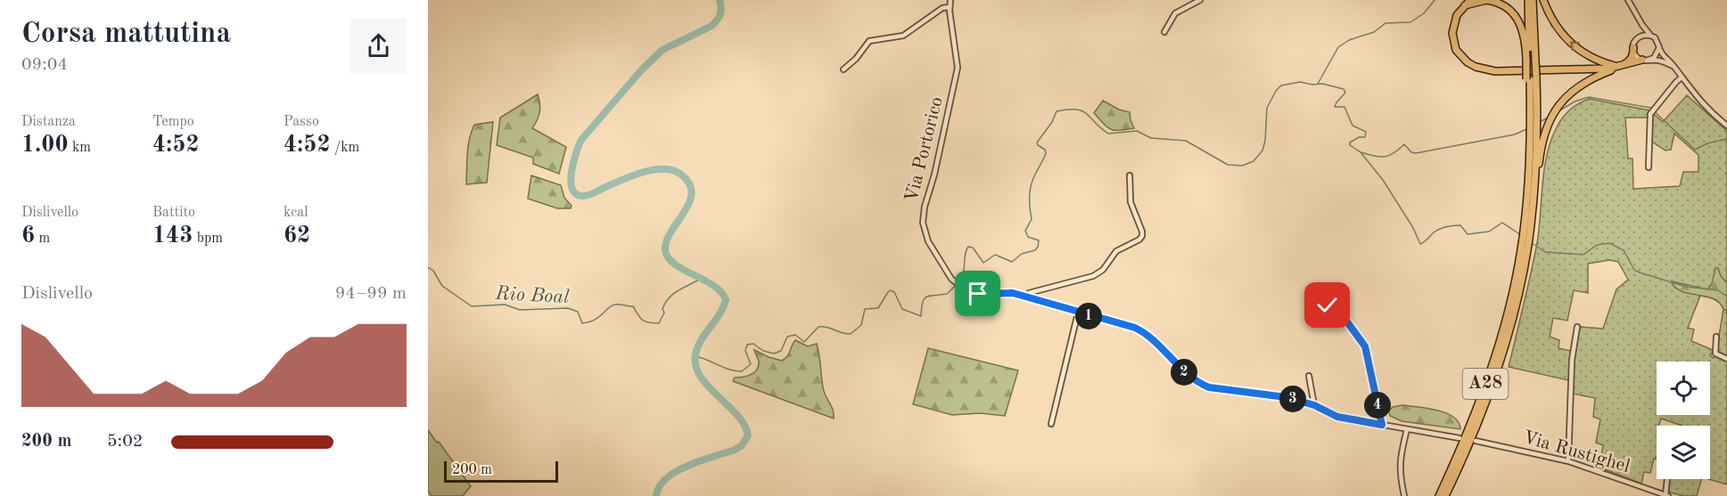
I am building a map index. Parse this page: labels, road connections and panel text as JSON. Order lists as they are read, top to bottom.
{
  "streets": {
    "highway": ["A28"],
    "street": ["Via Portorico", "Via Rustighel"]
  },
  "water": ["Rio Boal"],
  "scale_bar": "200 m",
  "page": {
    "heading": ["Corsa mattutina", "09:04"],
    "stats": [
      ["Distanza", "1.00 km"],
      ["Tempo", "4:52"],
      ["Passo", "4:52 /km"],
      ["Dislivello", "6 m"],
      ["Battito", "143 bpm"],
      ["kcal", "62"]
    ],
    "chart": ["Dislivello", "94–99 m"],
    "pins": [
      "1",
      "2",
      "3",
      "4"
    ],
    "list": [
      {
        "name": "200 m",
        "note": "5:02"
      }
    ],
    "scale": "200 m"
  }
}
